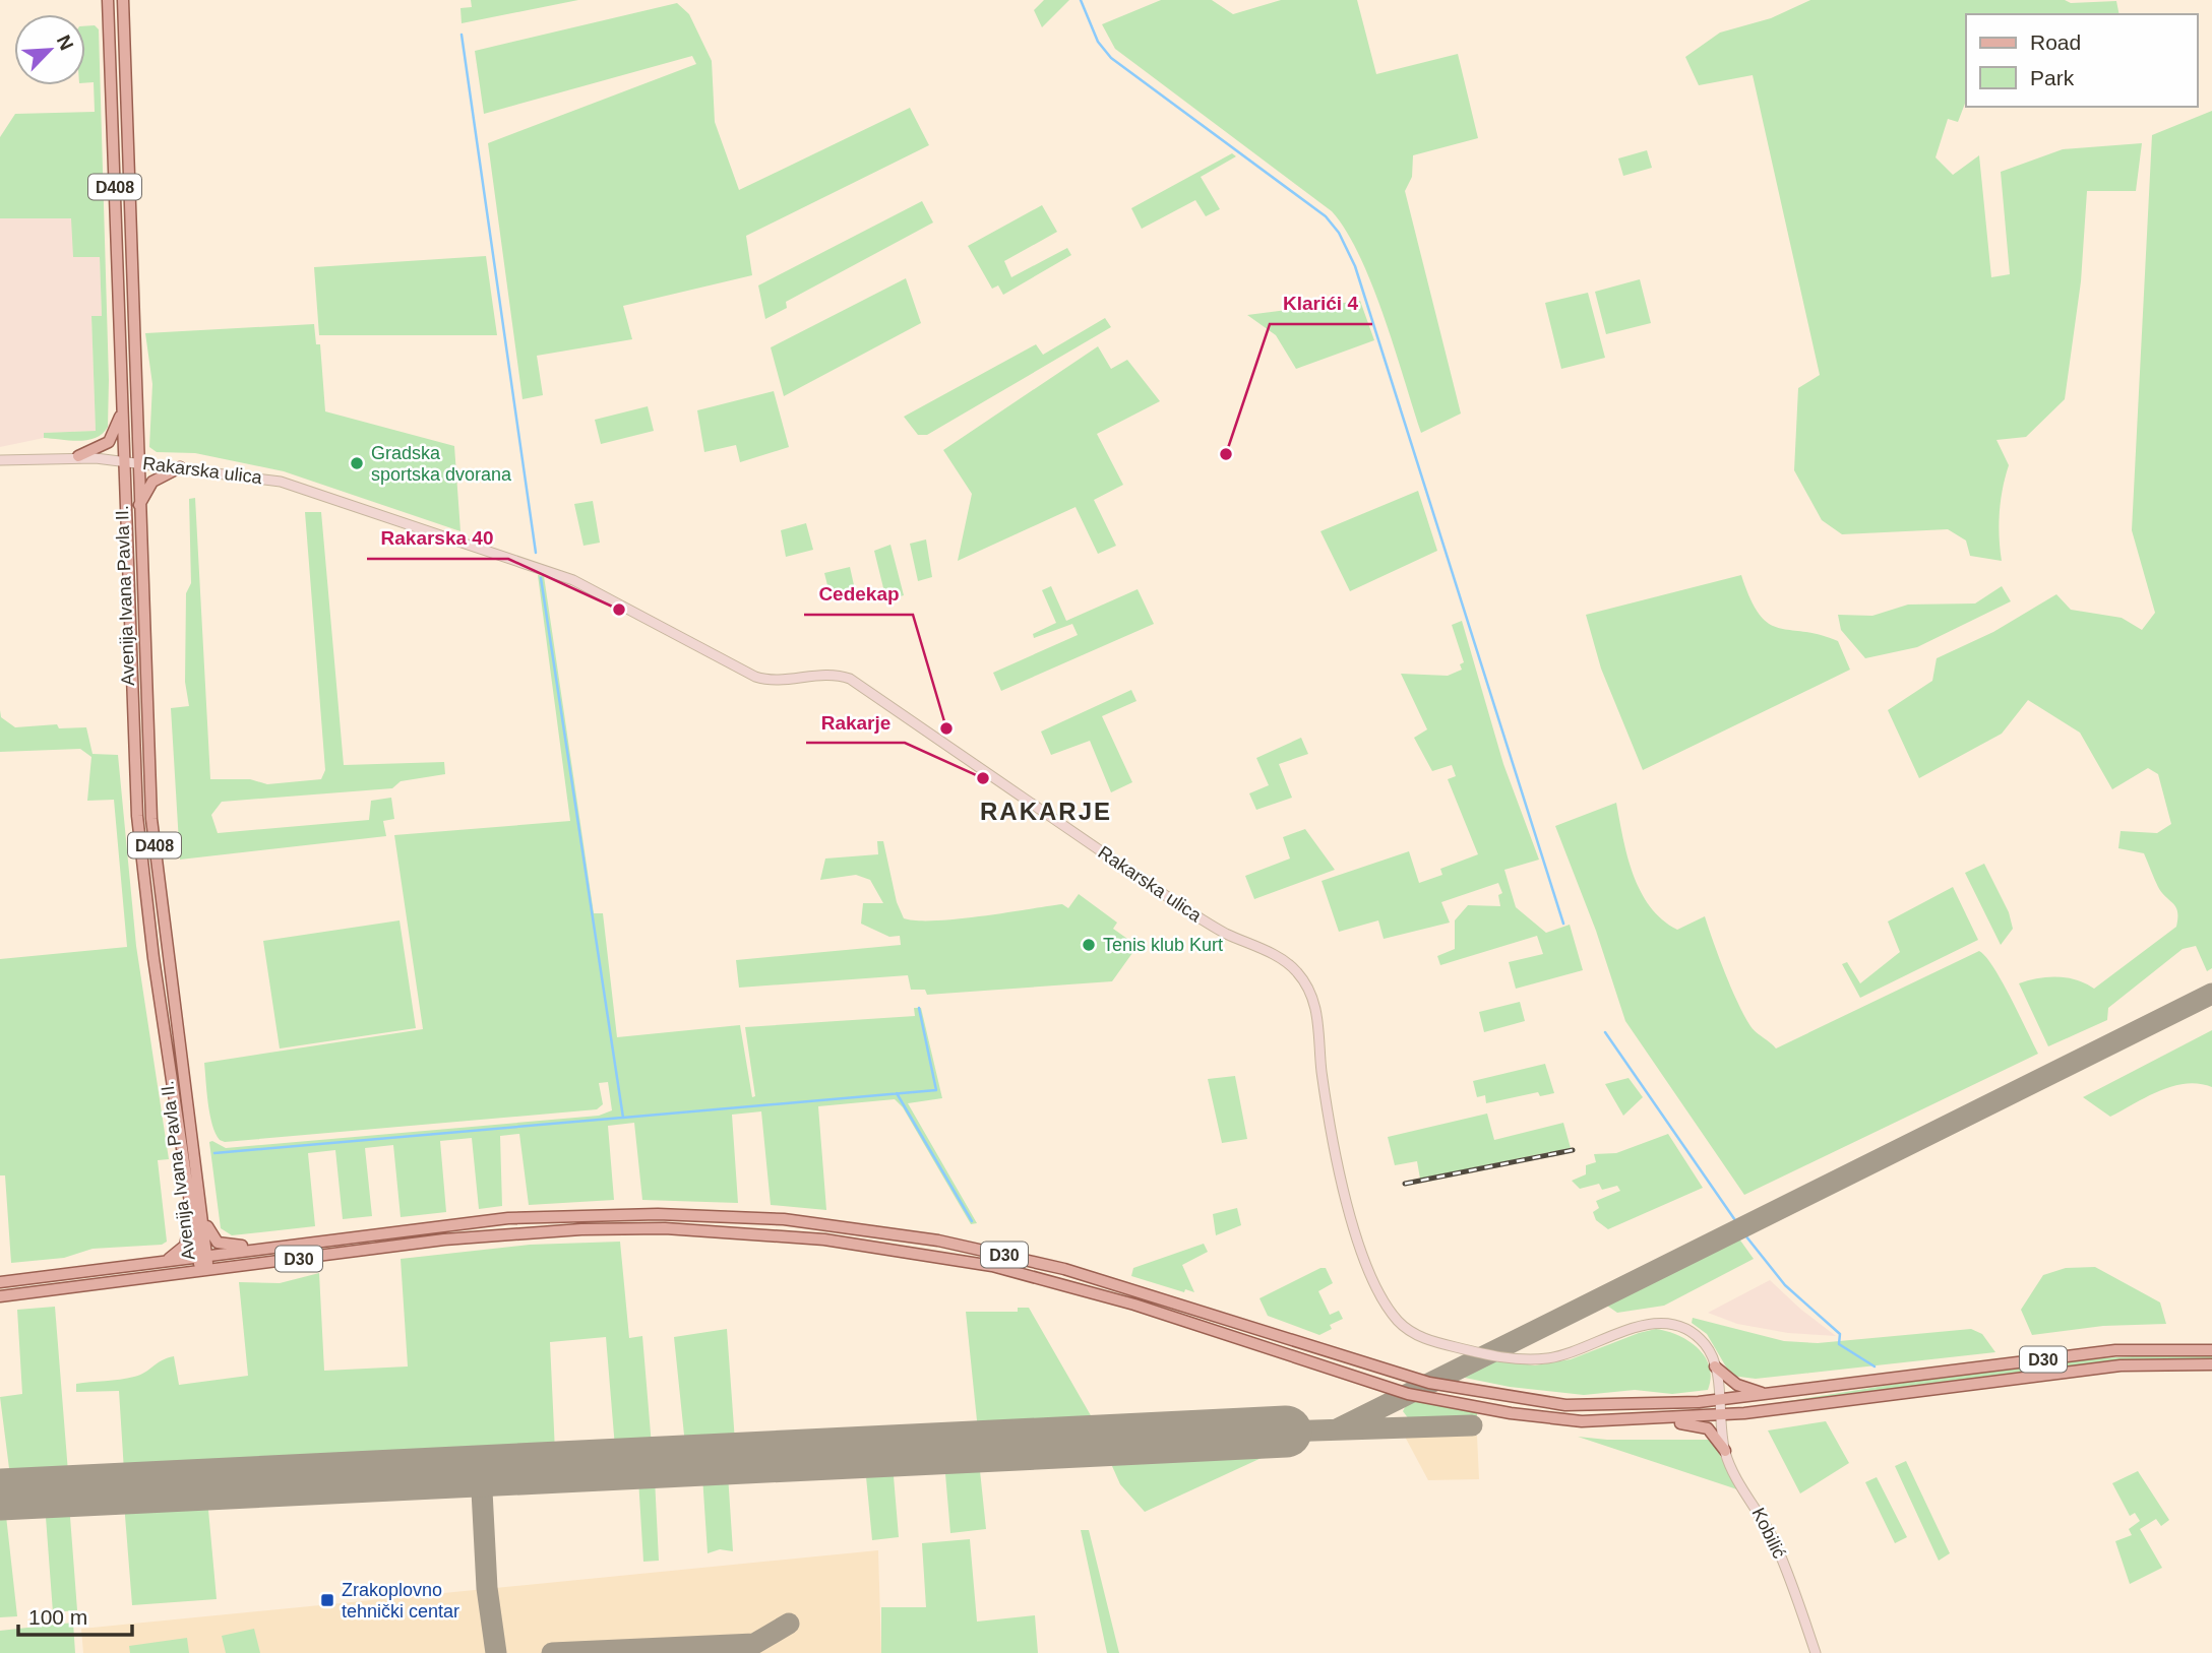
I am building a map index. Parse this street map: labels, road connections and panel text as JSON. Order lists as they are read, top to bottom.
{
  "streets": {
    "main road": [
      "D408",
      "Rakarska ulica",
      "Avenija Ivana Pavla II.",
      "D30",
      "Kobilić"
    ]
  },
  "crossings": [
    ["Rakarska ulica", "Avenija Ivana Pavla II."],
    ["Rakarska ulica", "Kobilić"],
    ["Avenija Ivana Pavla II.", "D30"],
    ["D30", "Kobilić"]
  ],
  "districts": ["RAKARJE"],
  "places": {
    "other": [
      "Klarići 4",
      "Gradska sportska dvorana",
      "Rakarska 40",
      "Cedekap",
      "Rakarje",
      "Tenis klub Kurt"
    ],
    "transit": ["Zrakoplovno tehnički centar"]
  },
  "legend": ["Road", "Park"],
  "scale_bar": "100 m",
  "north": "top right"
}
